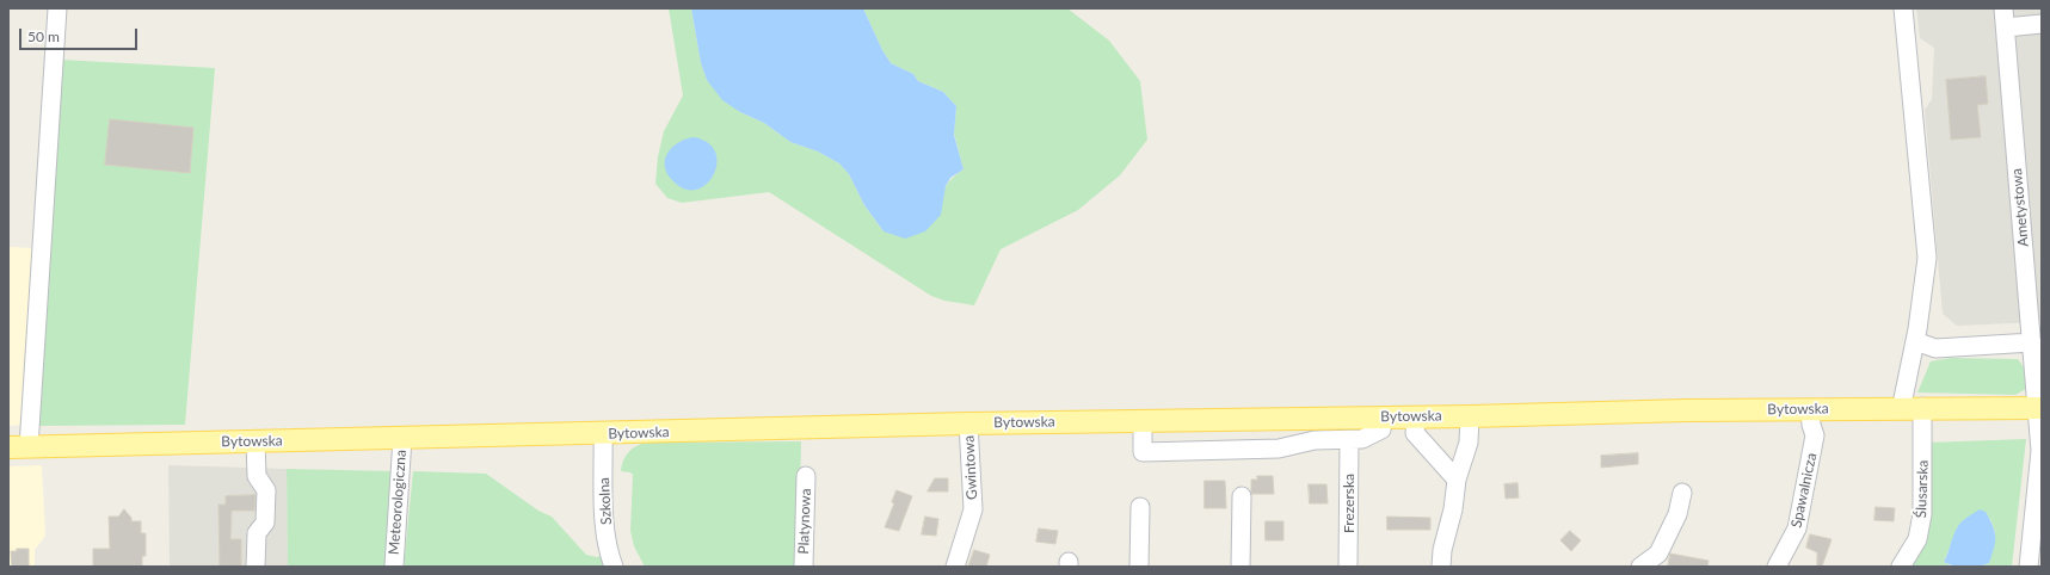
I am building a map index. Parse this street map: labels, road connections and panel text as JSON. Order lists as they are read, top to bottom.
{
  "streets": {
    "main road": ["Bytowska"],
    "street": [
      "Ametystowa",
      "Gwintowa",
      "Ślusarska",
      "Spawalnicza",
      "Szkolna",
      "Meteorologiczna",
      "Frezerska",
      "Platynowa"
    ]
  },
  "crossings": [
    ["Ametystowa", "Bytowska"],
    ["Bytowska", "Gwintowa"],
    ["Bytowska", "Ślusarska"],
    ["Bytowska", "Spawalnicza"],
    ["Bytowska", "Szkolna"],
    ["Bytowska", "Meteorologiczna"]
  ],
  "scale_bar": "50 m"
}
